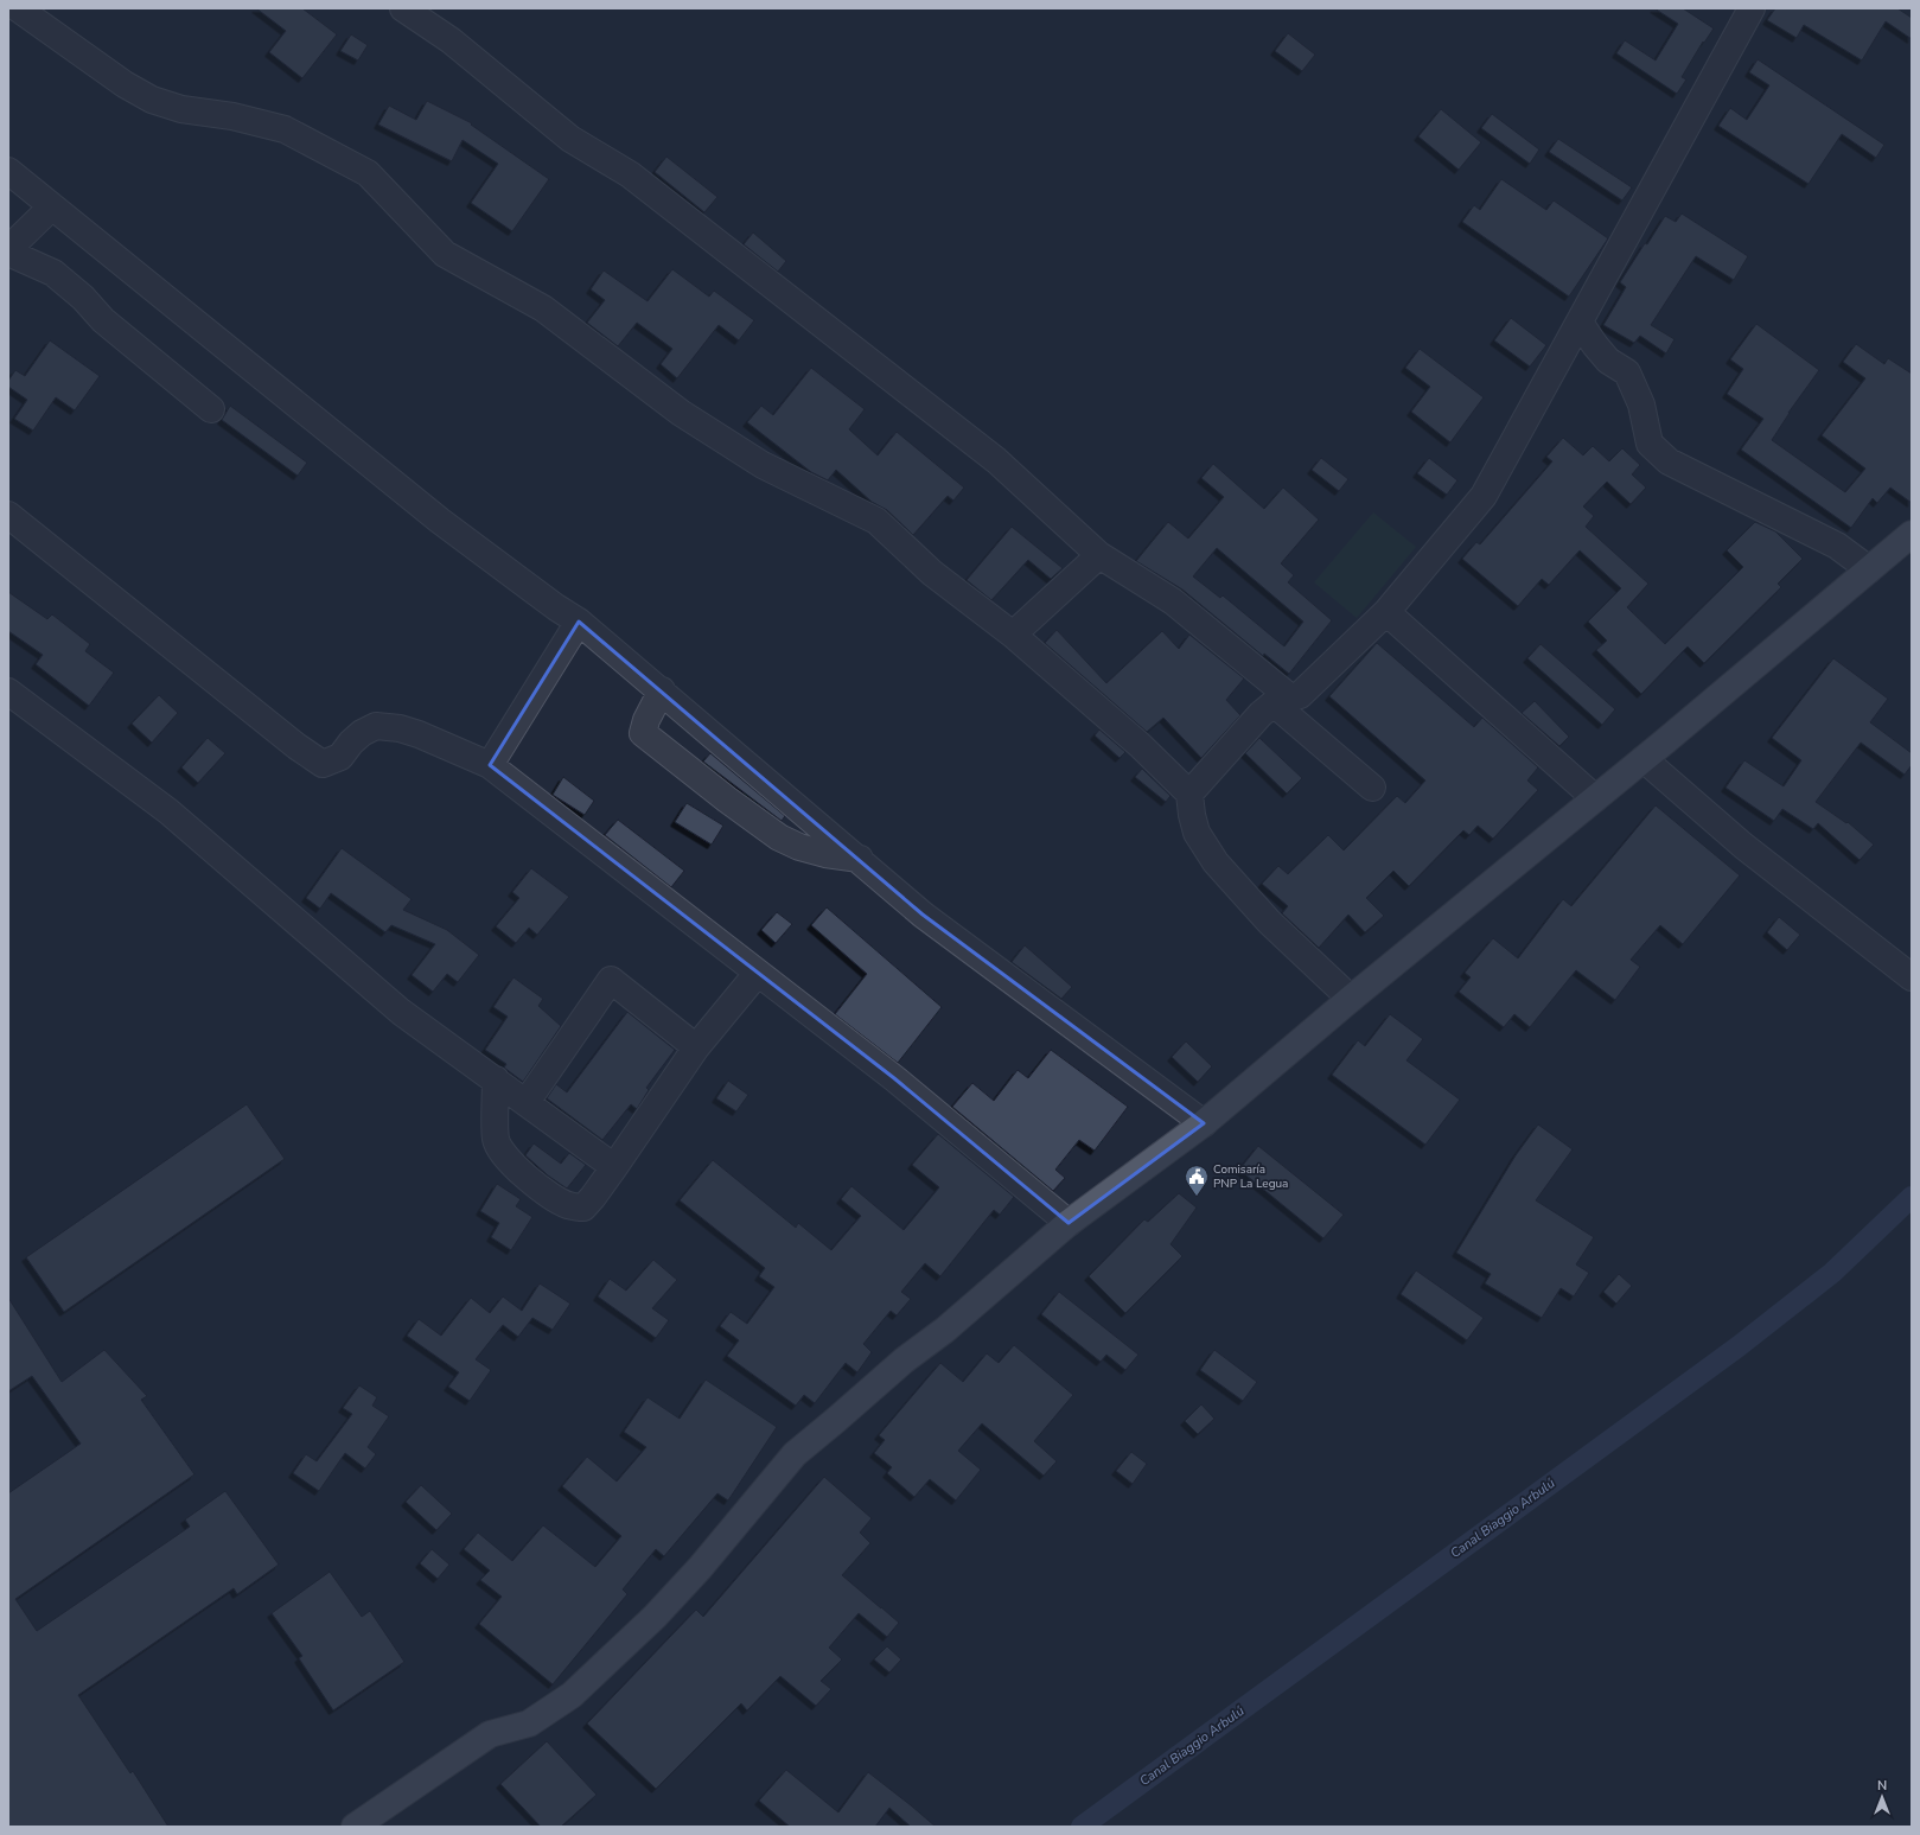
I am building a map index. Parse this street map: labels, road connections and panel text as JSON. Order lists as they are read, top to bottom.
{
  "water": ["Canal Biaggio Arbulú"],
  "places": {
    "public building": ["Comisaría PNP La Legua"]
  },
  "north": "top"
}
